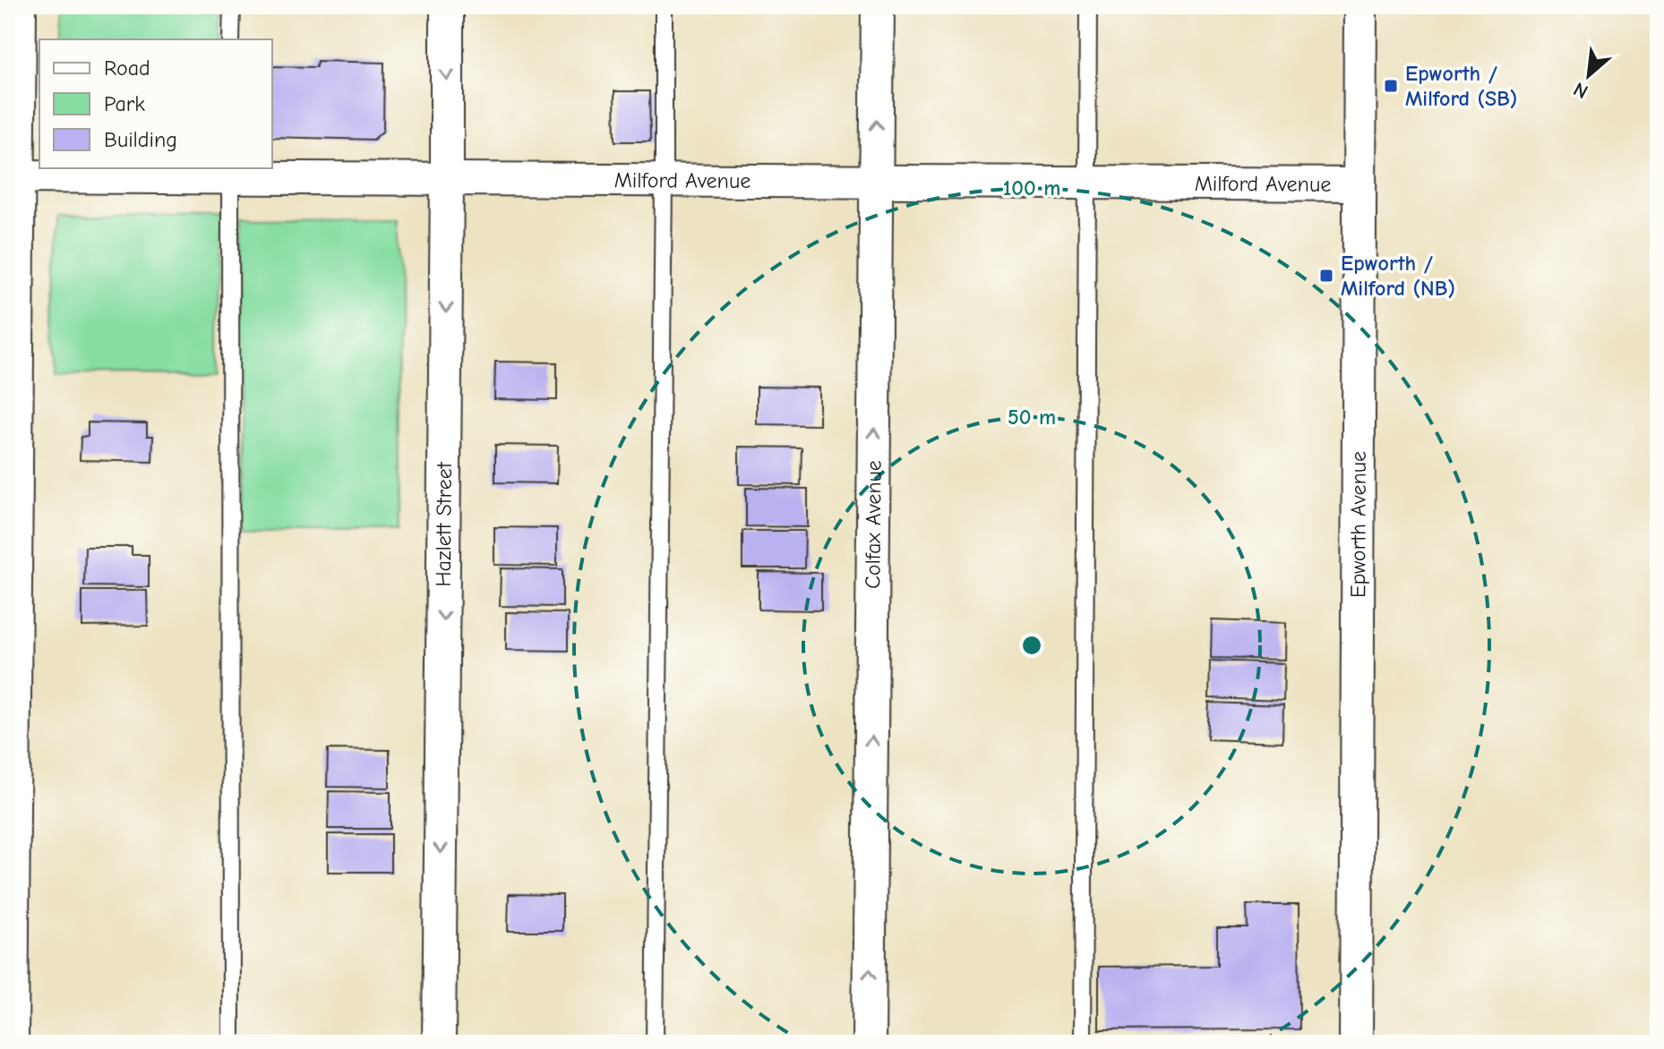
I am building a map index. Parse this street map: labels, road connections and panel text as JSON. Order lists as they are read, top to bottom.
{
  "streets": {
    "street": [
      "Milford Avenue",
      "Hazlett Street",
      "Colfax Avenue",
      "Epworth Avenue"
    ]
  },
  "crossings": [
    ["Milford Avenue", "Hazlett Street"],
    ["Milford Avenue", "Colfax Avenue"],
    ["Milford Avenue", "Epworth Avenue"]
  ],
  "one_way": ["Hazlett Street", "Colfax Avenue"],
  "places": {
    "transit": ["Epworth / Milford (SB)", "Epworth / Milford (NB)"]
  },
  "legend": ["Road", "Park", "Building"],
  "north": "bottom left",
  "rings": ["100 m", "50 m"]
}
